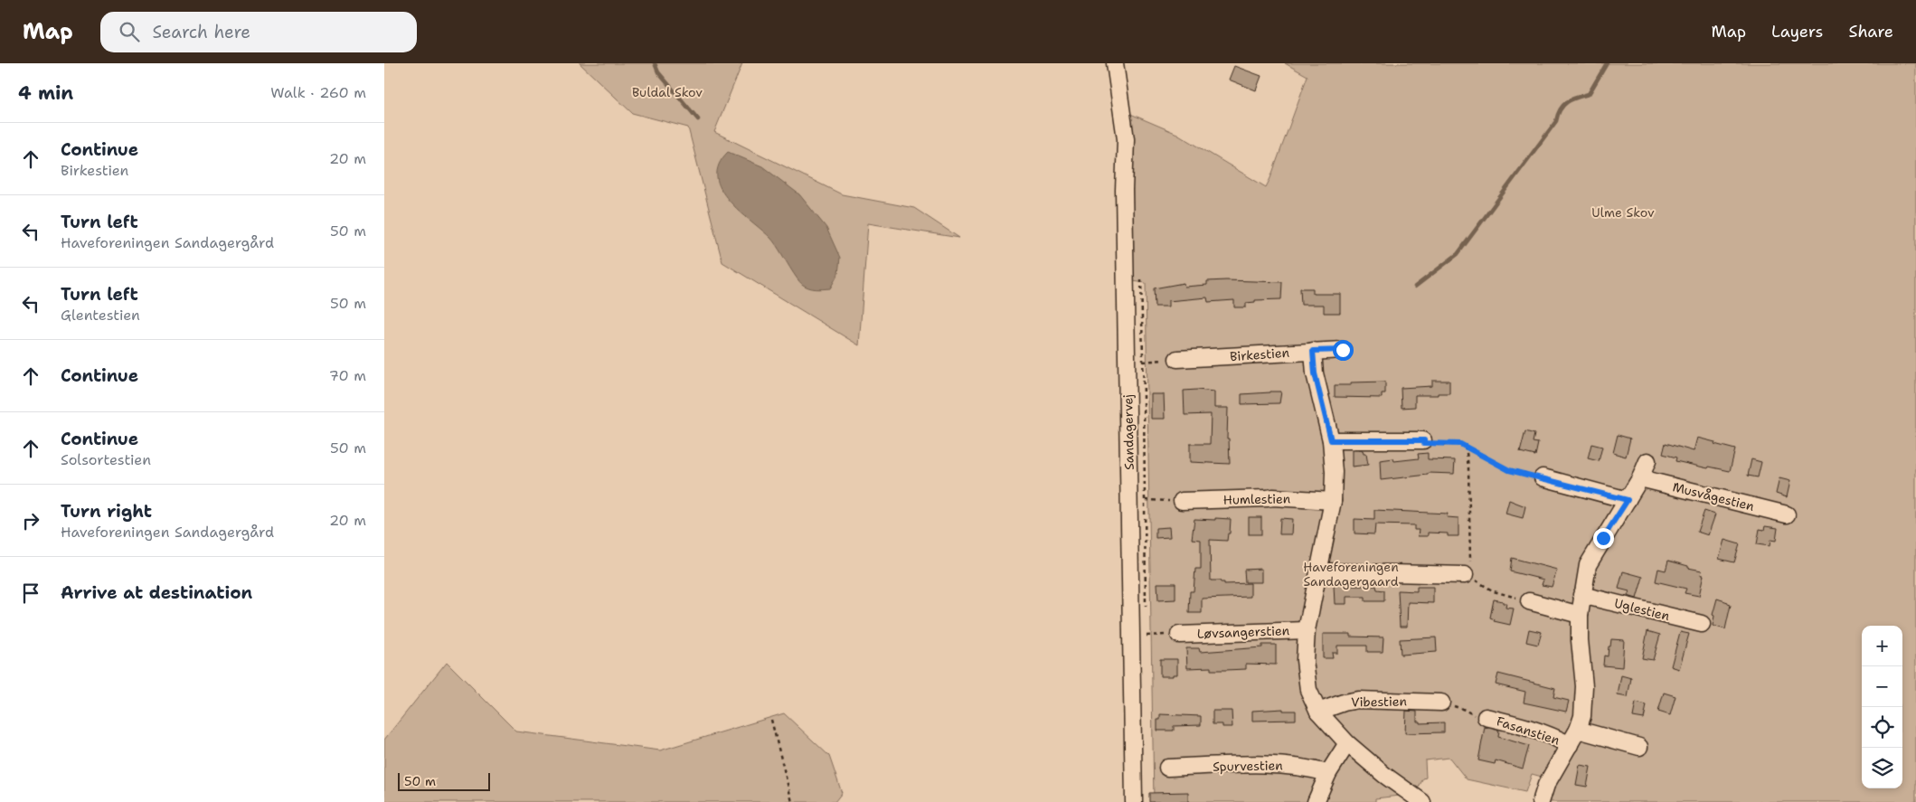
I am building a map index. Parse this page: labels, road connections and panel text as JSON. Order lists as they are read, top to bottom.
{
  "streets": {
    "street": [
      "Birkestien",
      "Sandagervej",
      "Musvågestien",
      "Humlestien",
      "Uglestien",
      "Løvsangerstien",
      "Vibestien",
      "Fasanstien",
      "Spurvestien"
    ]
  },
  "parks": ["Buldal Skov", "Ulme Skov", "Haveforeningen Sandagergaard"],
  "scale_bar": "50 m",
  "page": {
    "header": "Map",
    "search": "Search here",
    "nav": ["Map", "Layers", "Share"],
    "heading": ["4 min", "Walk · 260 m"],
    "list": [
      ["Continue", "Birkestien", "20 m"],
      ["Turn left", "Haveforeningen Sandagergård", "50 m"],
      ["Turn left", "Glentestien", "50 m"],
      ["Continue", "70 m"],
      ["Continue", "Solsortestien", "50 m"],
      ["Turn right", "Haveforeningen Sandagergård", "20 m"],
      "Arrive at destination"
    ],
    "map_buttons": ["+", "−"],
    "scale": "50 m"
  }
}
